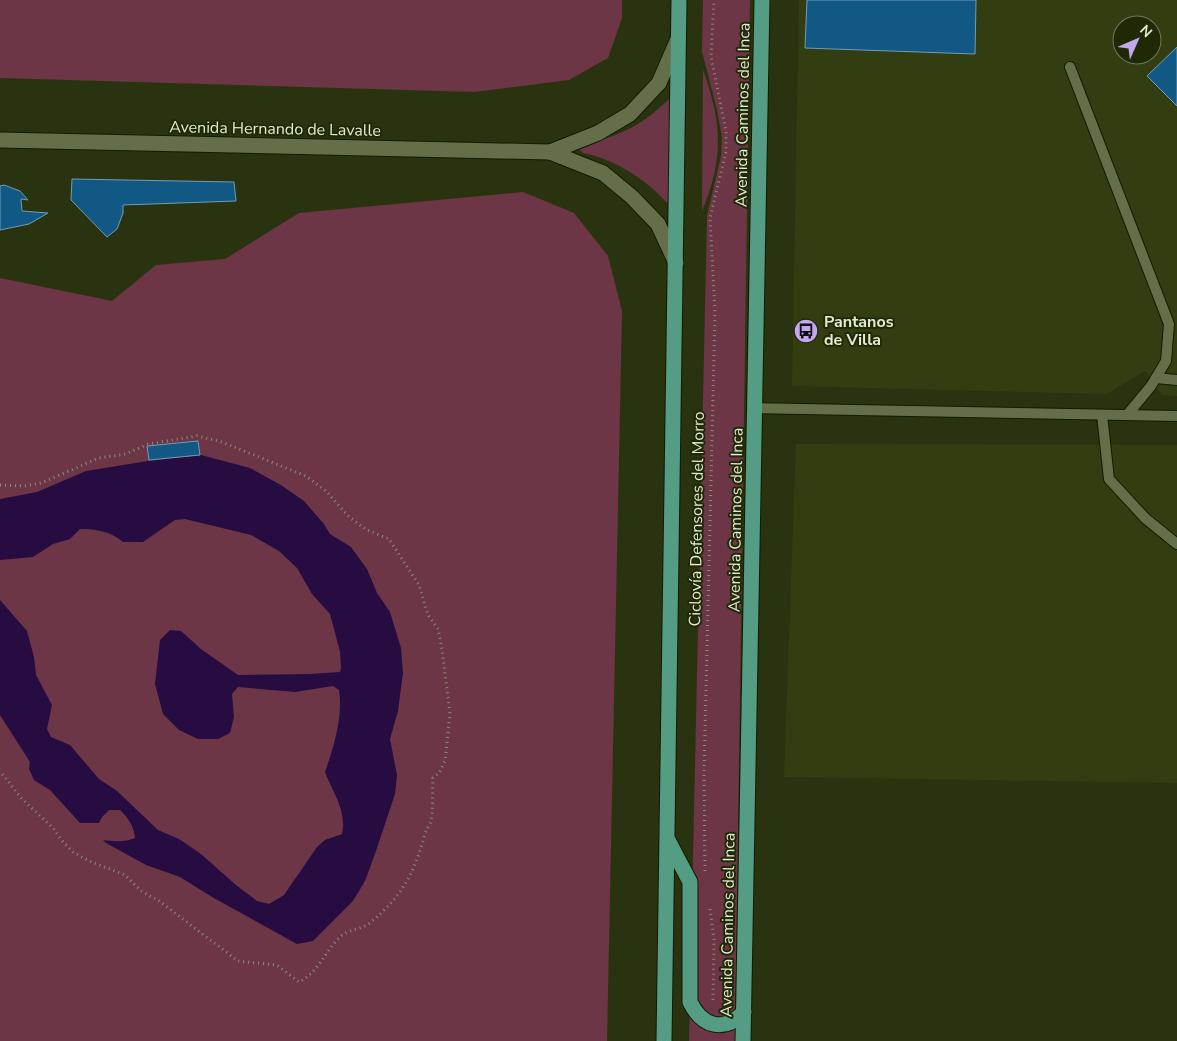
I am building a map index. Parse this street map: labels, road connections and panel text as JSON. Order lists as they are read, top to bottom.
{
  "streets": {
    "main road": ["Avenida Caminos del Inca"],
    "street": ["Avenida Hernando de Lavalle"],
    "path": ["Ciclovía Defensores del Morro"]
  },
  "places": {
    "bus stop": ["Pantanos de Villa"]
  },
  "north": "top right"
}
